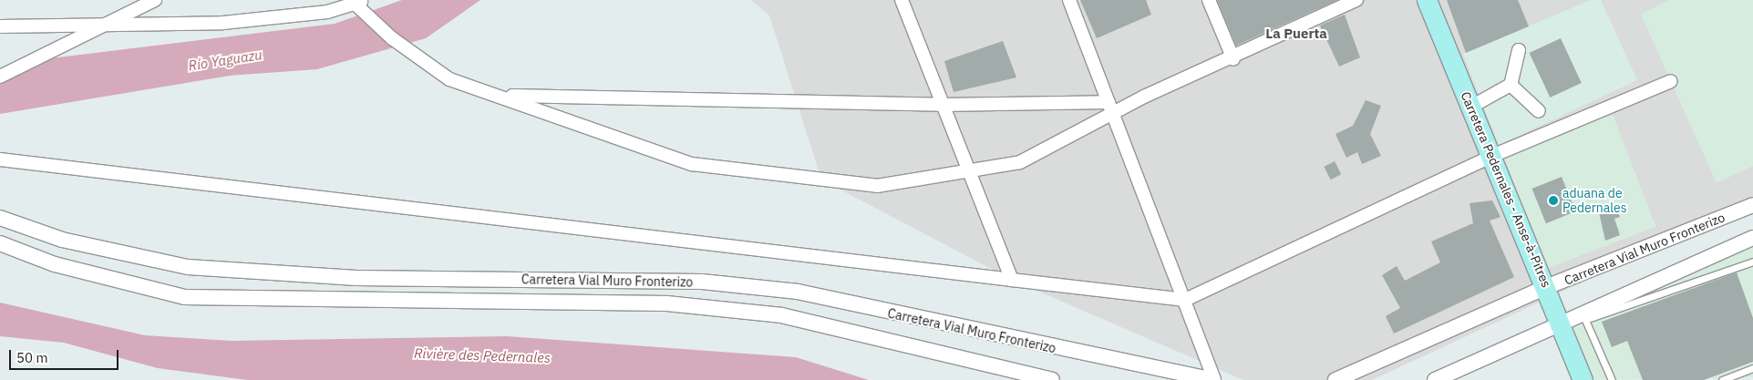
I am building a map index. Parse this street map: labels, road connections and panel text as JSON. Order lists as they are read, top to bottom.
{
  "streets": {
    "main road": ["Carretera Pedernales - Anse-à-Pitres"],
    "street": ["Carretera Vial Muro Fronterizo"]
  },
  "crossings": [
    ["Carretera Pedernales - Anse-à-Pitres", "Carretera Vial Muro Fronterizo"]
  ],
  "districts": ["La Puerta"],
  "water": ["Río Yaguazu", "Rivière des Pedernales"],
  "places": ["aduana de Pedernales"],
  "scale_bar": "50 m"
}
